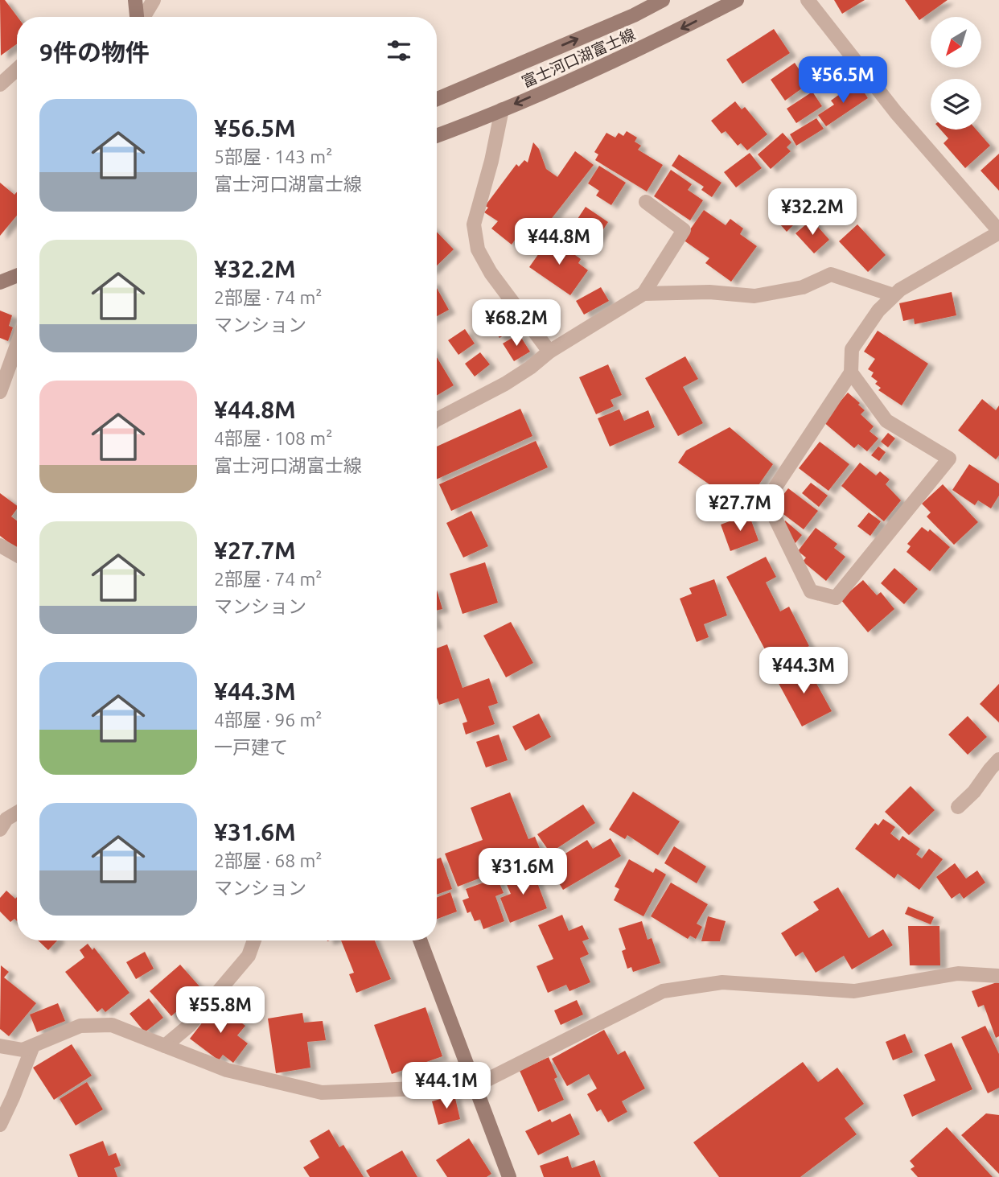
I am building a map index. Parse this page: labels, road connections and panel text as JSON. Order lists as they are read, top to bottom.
{
  "streets": {
    "main road": ["富士河口湖富士線"]
  },
  "north": "bottom left",
  "page": {
    "heading": "9件の物件",
    "price": [
      "¥56.5M",
      "¥32.2M",
      "¥44.8M",
      "¥68.2M",
      "¥27.7M",
      "¥44.3M",
      "¥31.6M",
      "¥55.8M",
      "¥44.1M"
    ],
    "list": [
      {
        "name": "¥56.5M",
        "note": "5部屋 · 143 m² · 富士河口湖富士線"
      },
      {
        "name": "¥32.2M",
        "note": "2部屋 · 74 m² · マンション"
      },
      {
        "name": "¥44.8M",
        "note": "4部屋 · 108 m² · 富士河口湖富士線"
      },
      {
        "name": "¥27.7M",
        "note": "2部屋 · 74 m² · マンション"
      },
      {
        "name": "¥44.3M",
        "note": "4部屋 · 96 m² · 一戸建て"
      },
      {
        "name": "¥31.6M",
        "note": "2部屋 · 68 m² · マンション"
      }
    ]
  }
}
